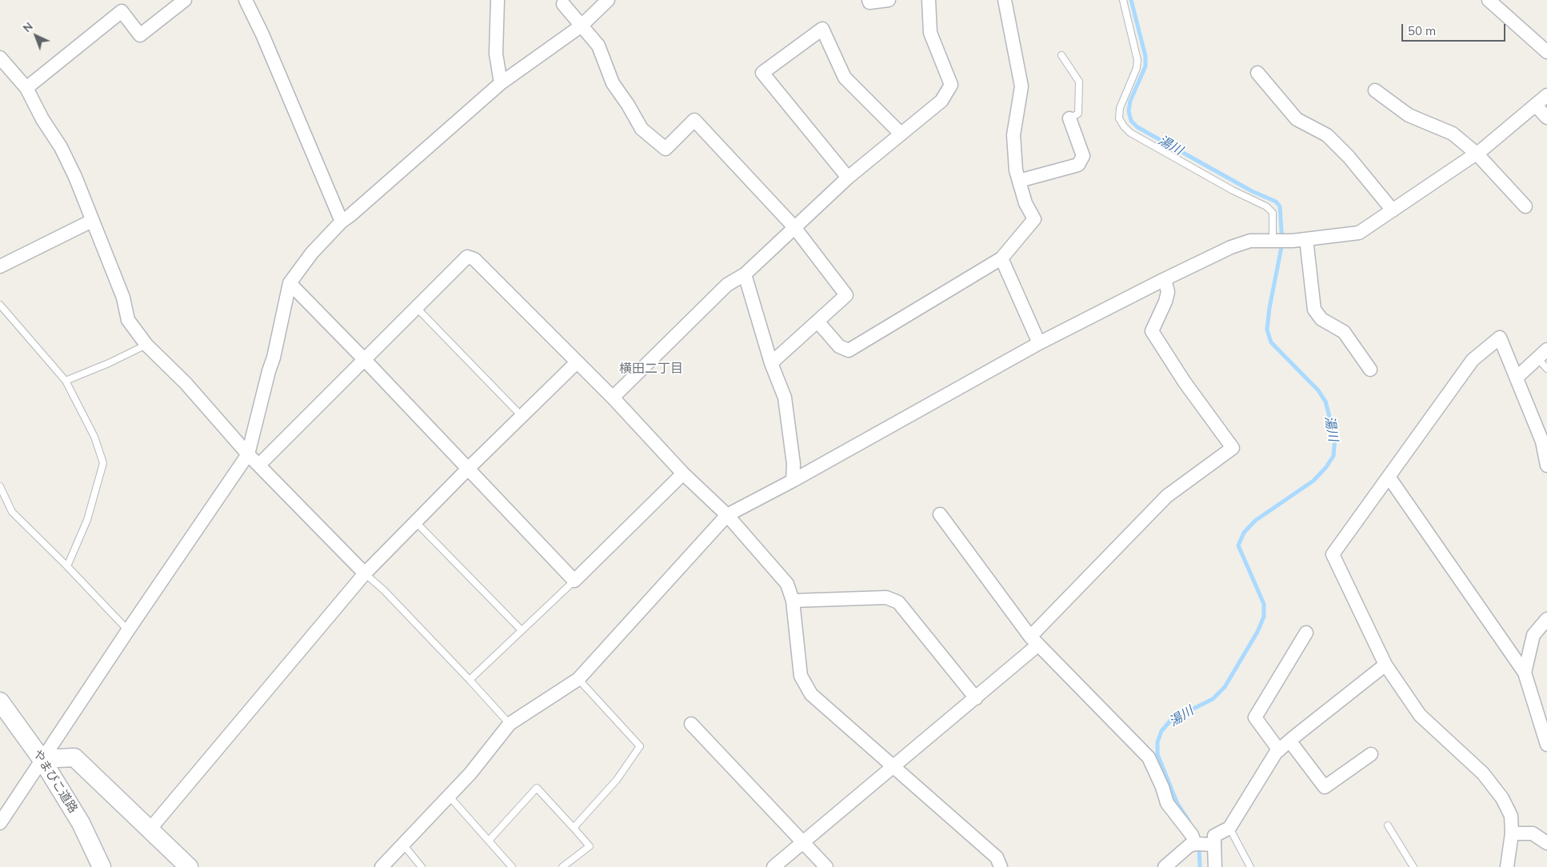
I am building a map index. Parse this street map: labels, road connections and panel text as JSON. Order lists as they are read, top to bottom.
{
  "streets": {
    "street": ["やまびこ道路"]
  },
  "districts": ["横田二丁目"],
  "water": ["湯川"],
  "scale_bar": "50 m",
  "north": "top left"
}
